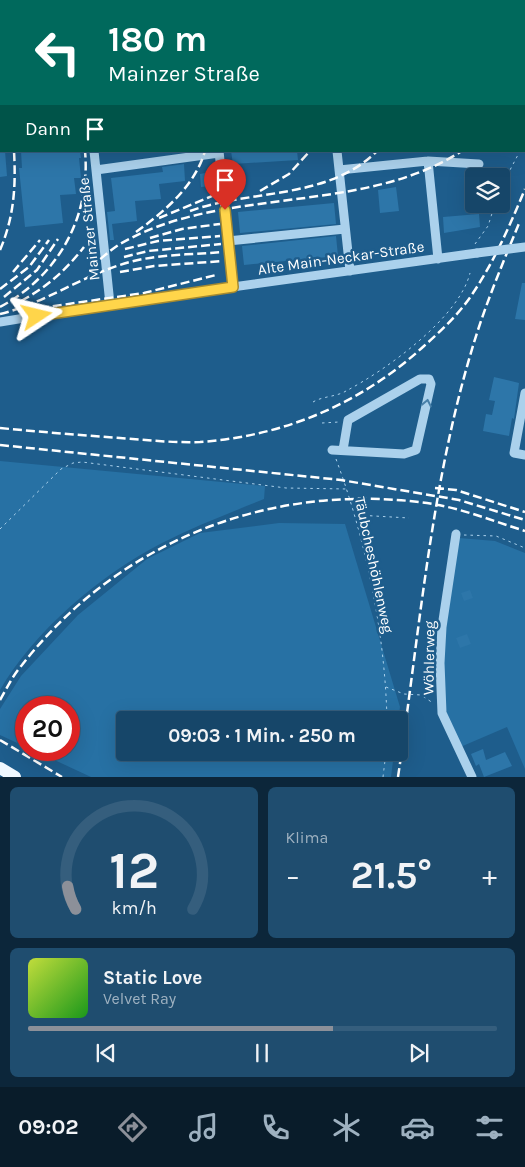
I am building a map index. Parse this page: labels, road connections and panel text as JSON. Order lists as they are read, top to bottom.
{
  "streets": {
    "street": ["Mainzer Straße", "Alte Main-Neckar-Straße", "Wöhlerweg"],
    "path": ["Täubcheshöhlenweg"]
  },
  "crossings": [
    ["Mainzer Straße", "Alte Main-Neckar-Straße"]
  ],
  "page": {
    "turn": ["180 m", "Mainzer Straße"],
    "then": "Dann",
    "limit": "20",
    "trip": "09:03 · 1 Min. · 250 m",
    "tile": "Klima",
    "heat": ["−", "21.5°", "+"],
    "song": ["Static Love", "Velvet Ray"],
    "tabs": "09:02",
    "gauge": ["12", "km/h"]
  }
}
